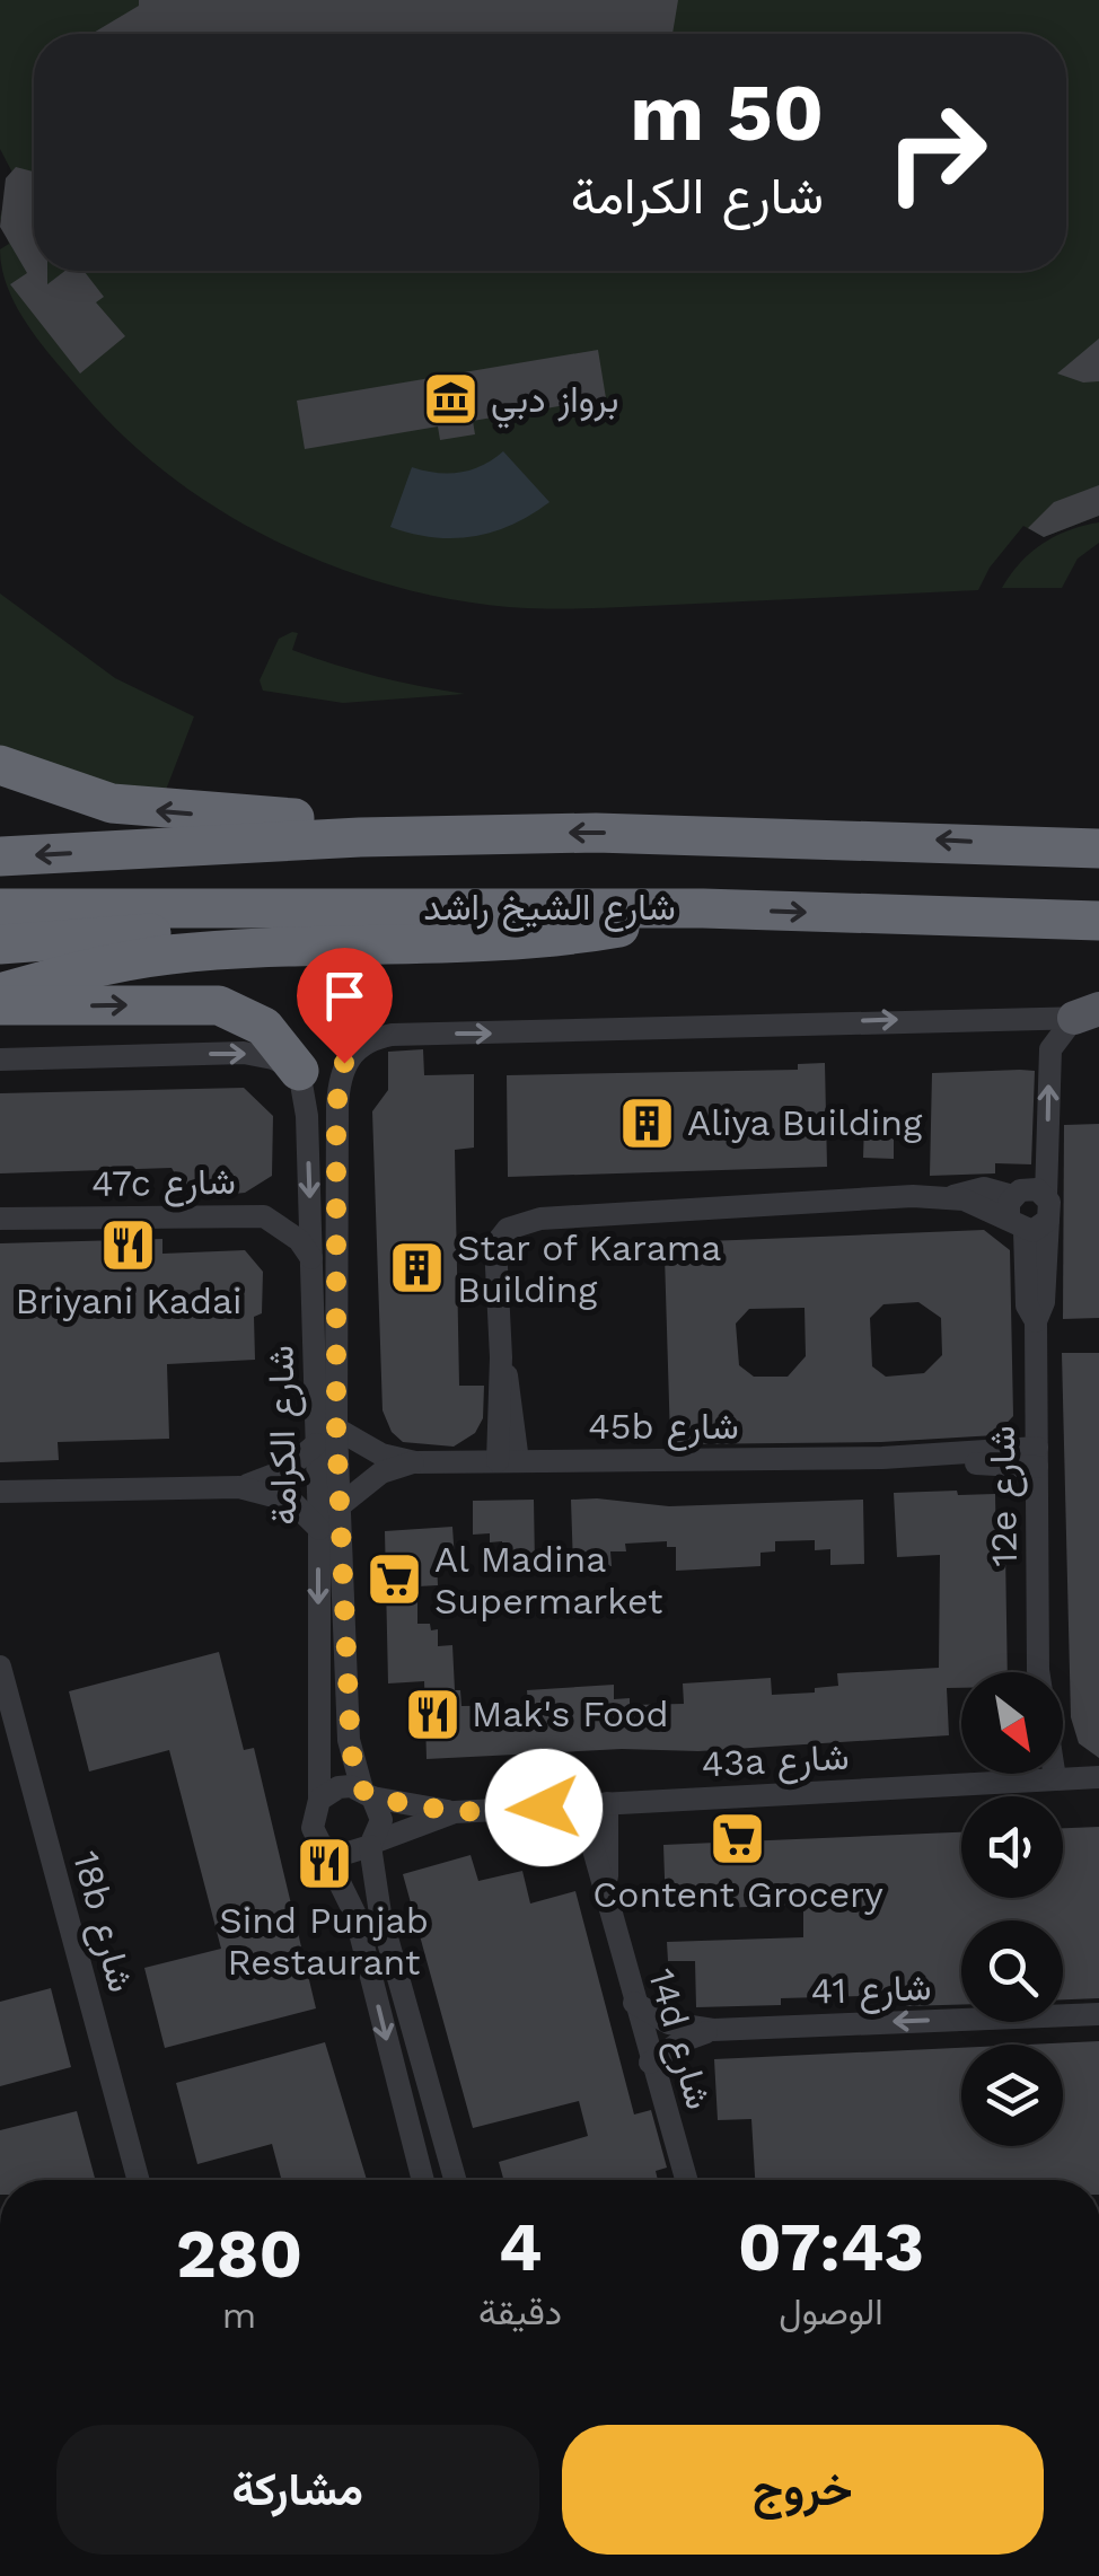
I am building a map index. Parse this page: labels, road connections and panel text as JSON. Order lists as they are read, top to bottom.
{
  "streets": {
    "highway": ["شارع الشيخ راشد"],
    "street": [
      "47c شارع",
      "45b شارع",
      "شارع الكرامة",
      "12e شارع",
      "43a شارع",
      "18b شارع",
      "شارع 41",
      "14d شارع"
    ]
  },
  "crossings": [
    ["47c شارع", "شارع الكرامة"],
    ["45b شارع", "شارع الكرامة"],
    ["45b شارع", "12e شارع"],
    ["شارع الكرامة", "12e شارع"],
    ["شارع الكرامة", "43a شارع"],
    ["12e شارع", "43a شارع"],
    ["43a شارع", "14d شارع"],
    ["شارع 41", "14d شارع"]
  ],
  "one_way": ["شارع 41"],
  "places": {
    "museum": ["برواز دبي"],
    "building": ["Aliya Building", "Star of Karama Building"],
    "restaurant": ["Briyani Kadai", "Mak's Food", "Sind Punjab Restaurant"],
    "supermarket": ["Al Madina Supermarket", "Content Grocery"]
  },
  "north": "bottom right",
  "page": {
    "turn": ["50 m", "شارع الكرامة"],
    "eta": [
      "07:43",
      "الوصول",
      "4",
      "دقيقة",
      "280",
      "m"
    ],
    "buttons": ["خروج", "مشاركة"]
  }
}
